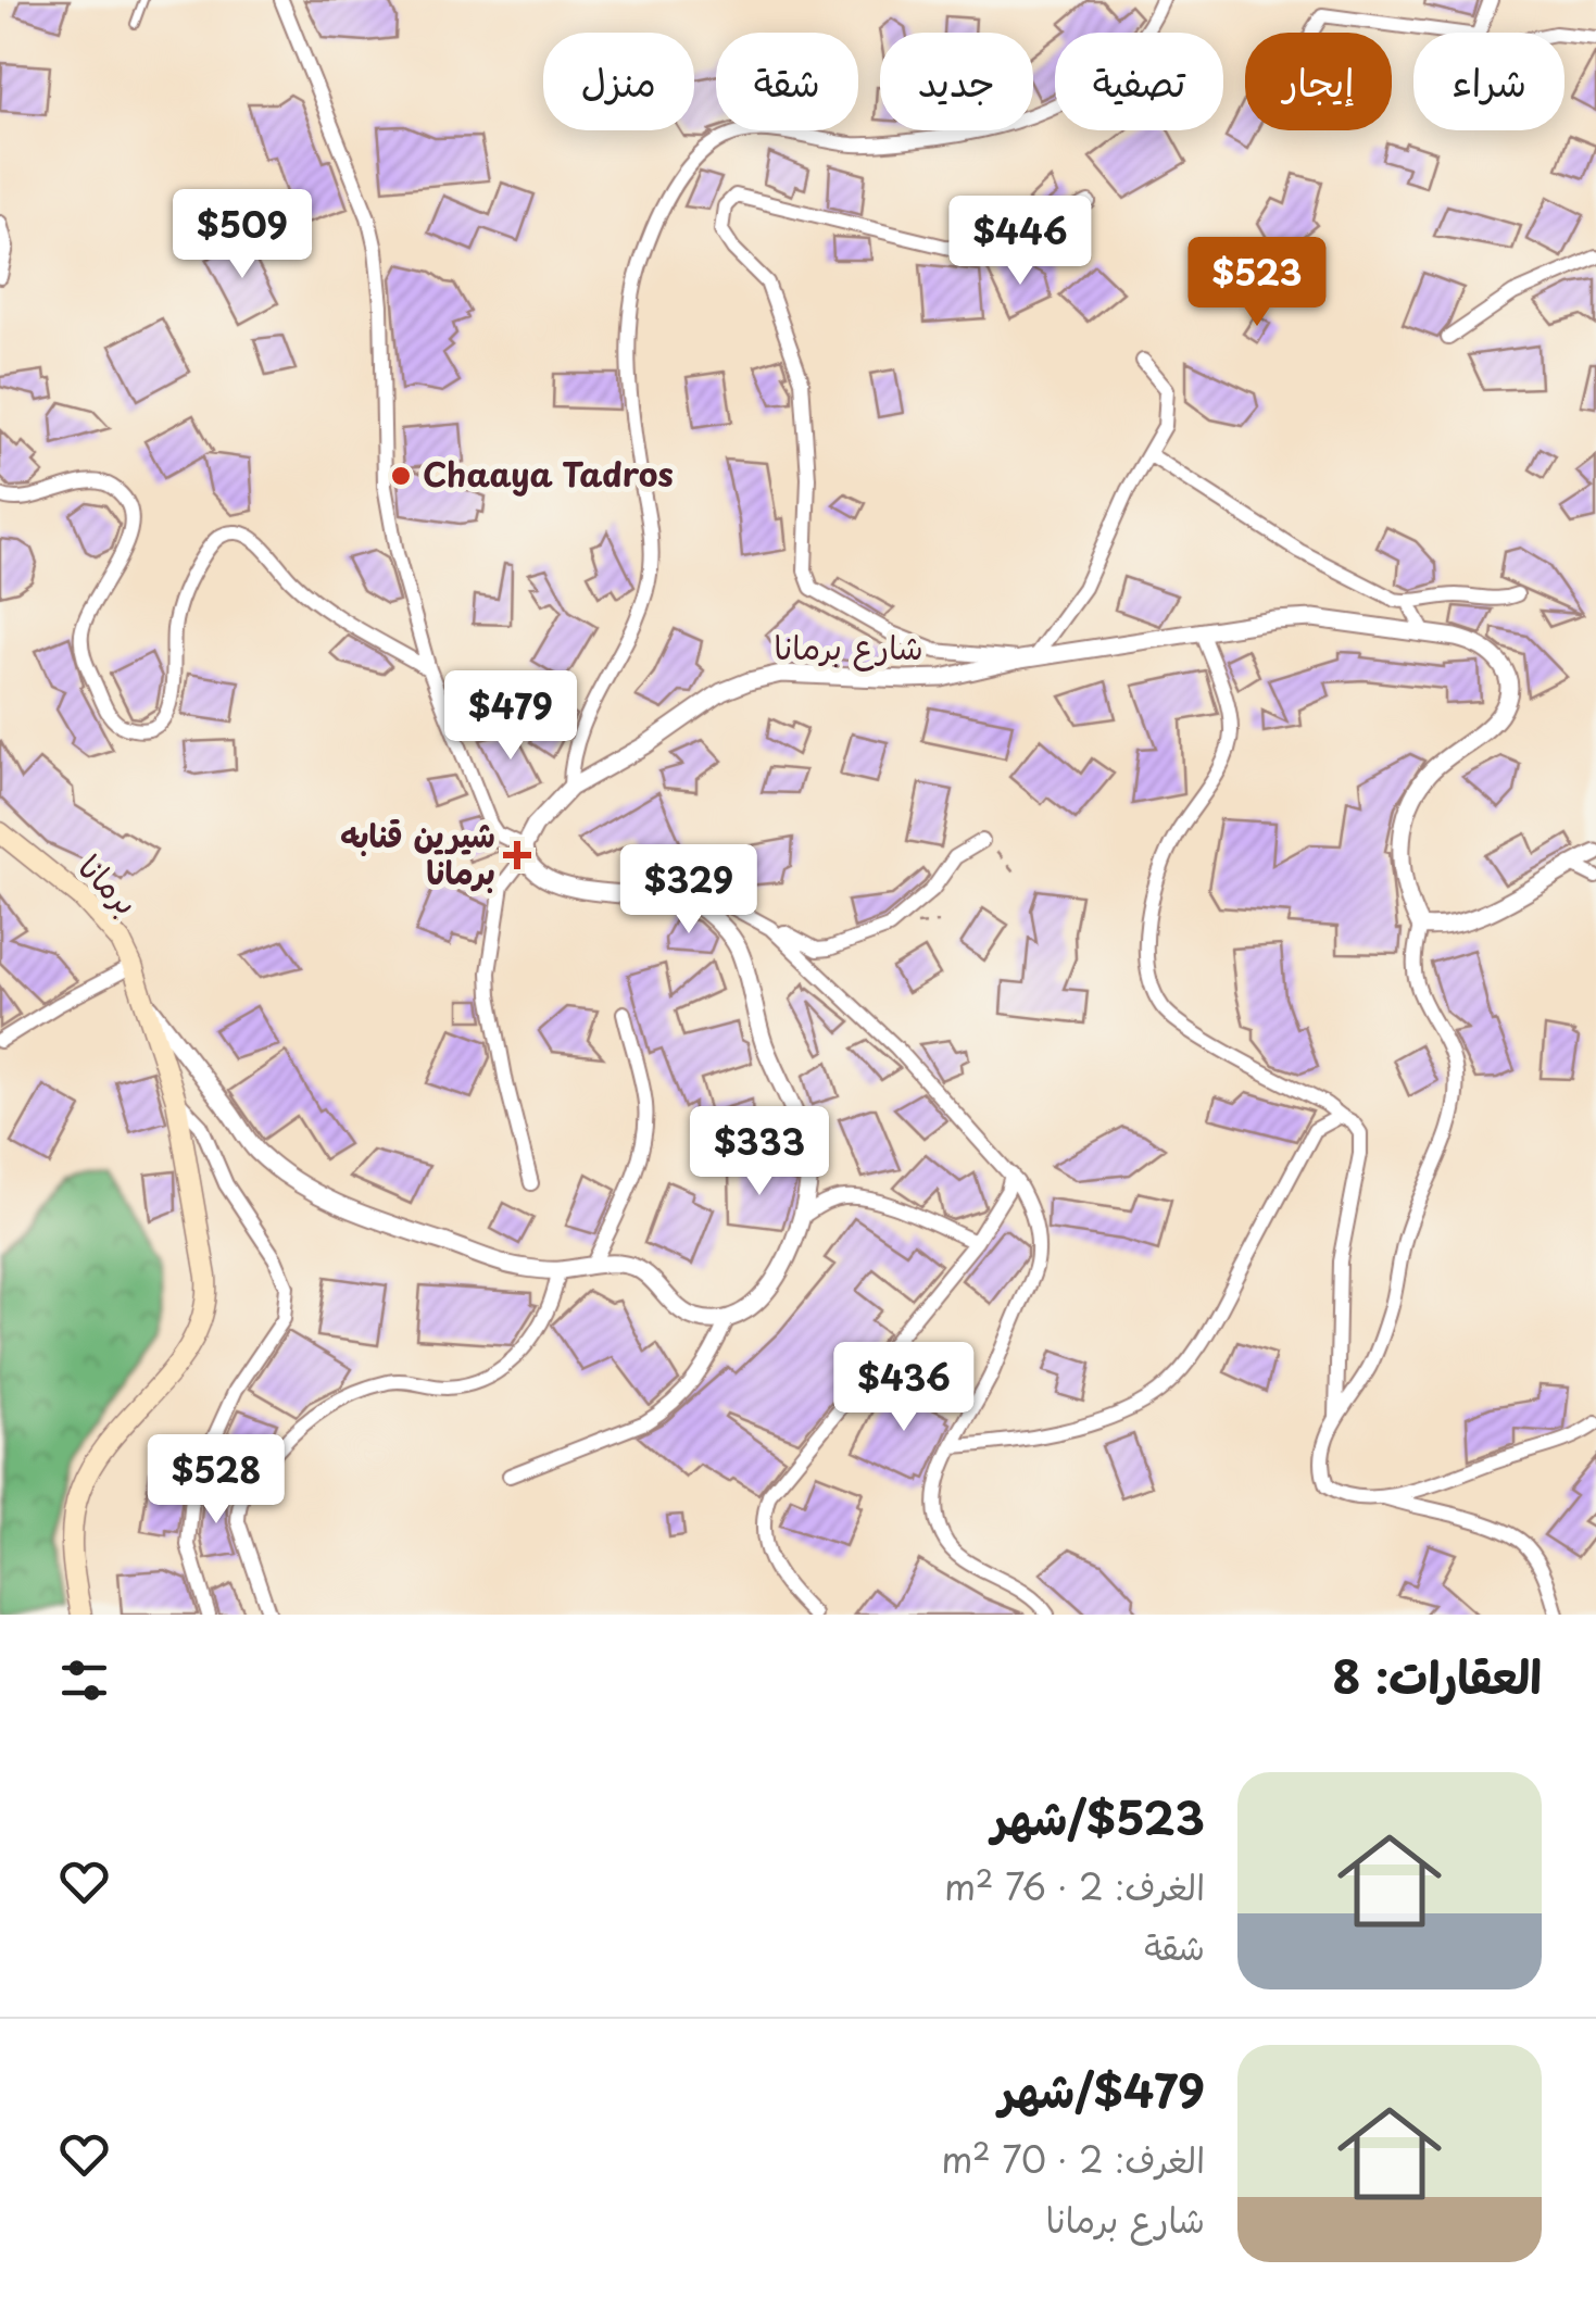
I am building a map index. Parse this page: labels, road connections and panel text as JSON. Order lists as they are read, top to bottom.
{
  "streets": {
    "main road": ["برمانا"],
    "street": ["شارع برمانا"]
  },
  "places": {
    "other": ["Chaaya Tadros"],
    "health": ["شيرين قنابه برمانا"]
  },
  "page": {
    "chip": [
      "شراء",
      "إيجار",
      "تصفية",
      "جديد",
      "شقة",
      "منزل"
    ],
    "price": [
      "$509",
      "$446",
      "$523",
      "$479",
      "$329",
      "$333",
      "$436",
      "$528"
    ],
    "heading": "العقارات: 8",
    "list": [
      {
        "name": "$523/شهر",
        "note": "الغرف: 2 · 76 m² · شقة"
      },
      {
        "name": "$479/شهر",
        "note": "الغرف: 2 · 70 m² · شارع برمانا"
      }
    ]
  }
}
